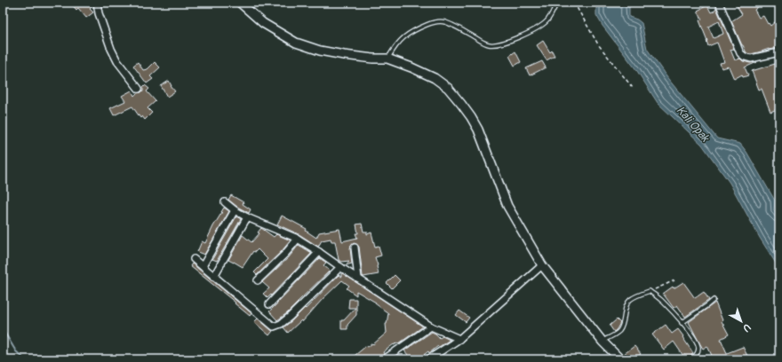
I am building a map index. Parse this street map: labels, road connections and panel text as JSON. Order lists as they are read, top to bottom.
{
  "water": ["Kali Opak"],
  "north": "bottom right"
}
